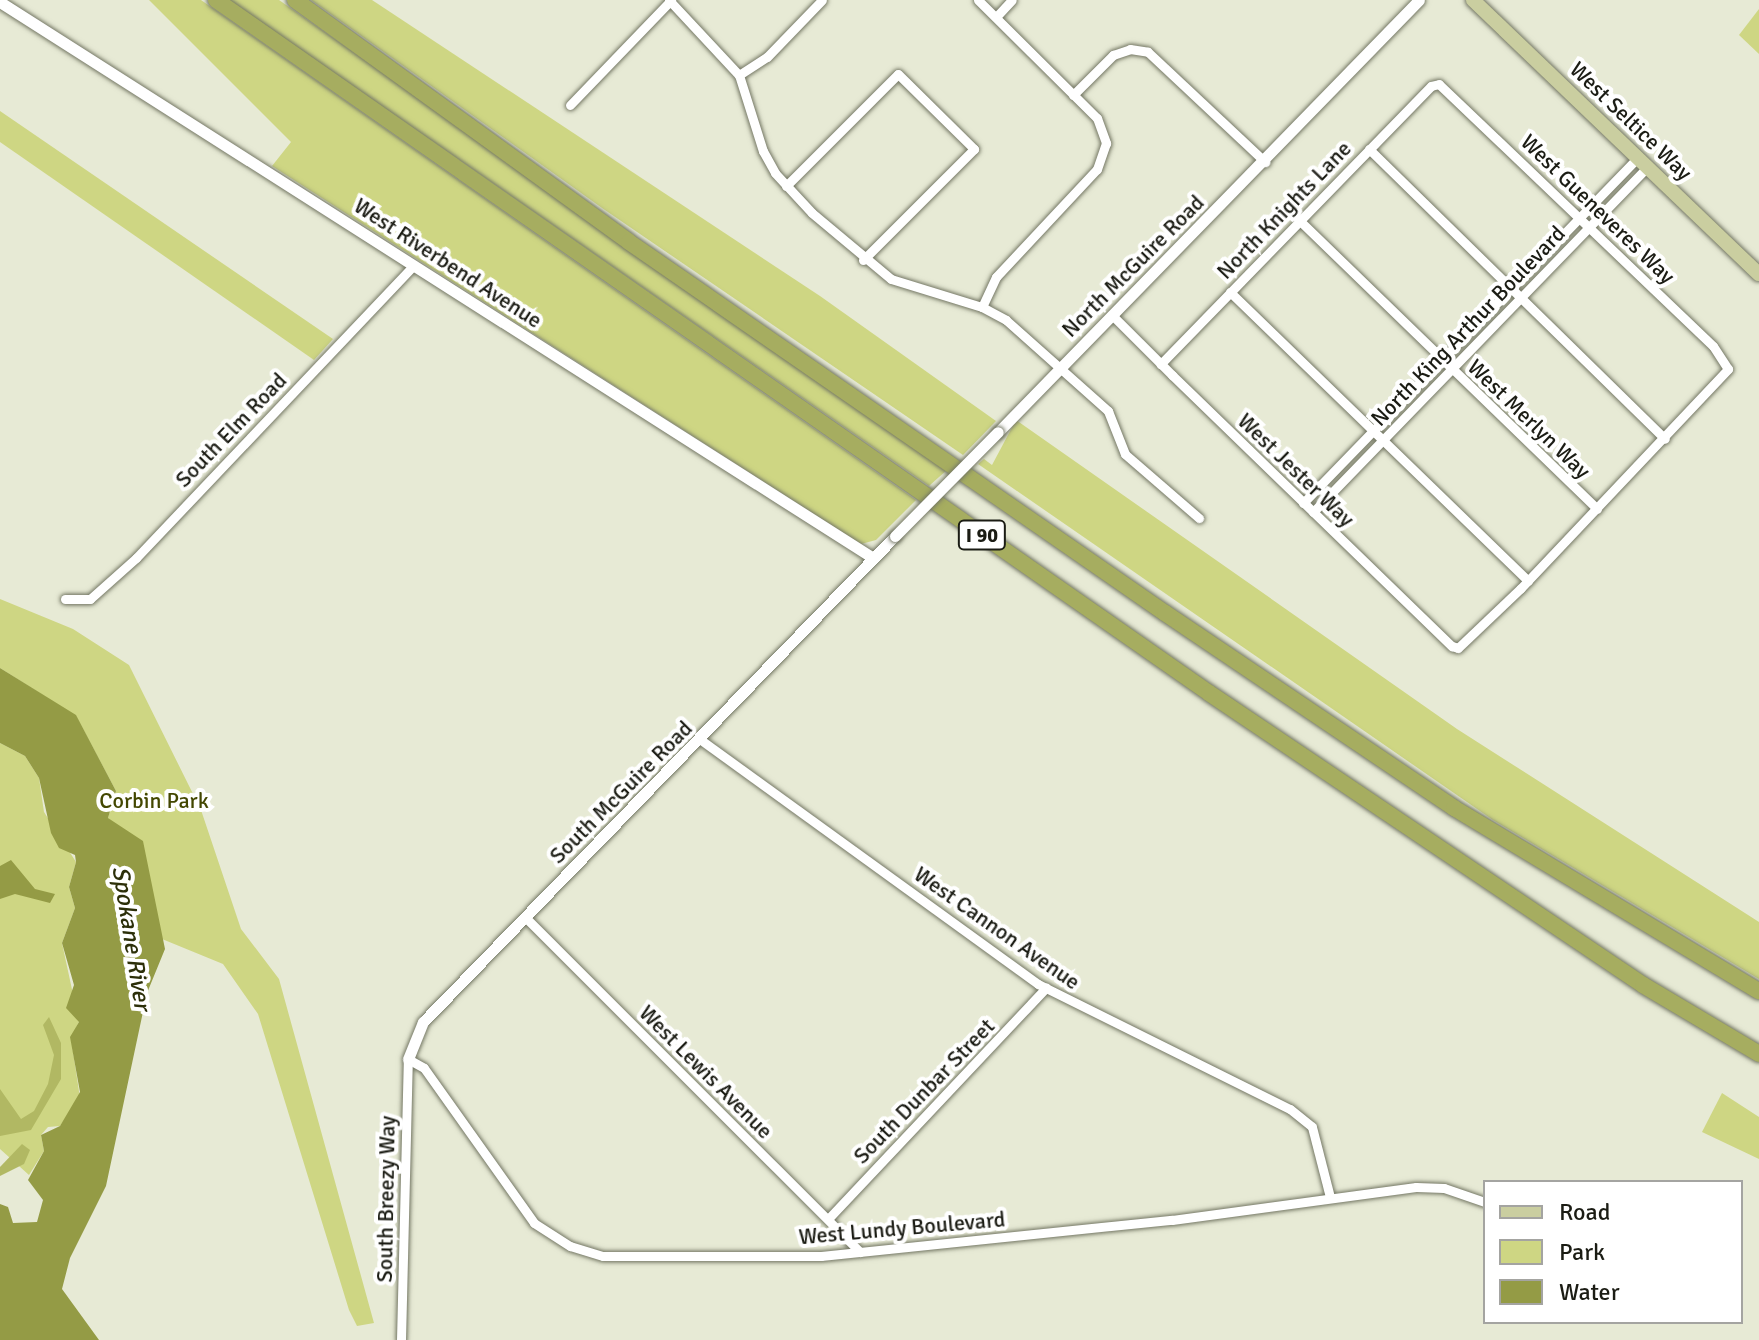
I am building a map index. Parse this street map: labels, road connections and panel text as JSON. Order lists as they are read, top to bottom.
{
  "streets": {
    "highway": ["I 90"],
    "main road": ["West Seltice Way"],
    "street": [
      "West Gueneveres Way",
      "North Knights Lane",
      "West Riverbend Avenue",
      "North McGuire Road",
      "North King Arthur Boulevard",
      "West Merlyn Way",
      "South Elm Road",
      "West Jester Way",
      "South McGuire Road",
      "West Cannon Avenue",
      "West Lewis Avenue",
      "South Dunbar Street",
      "South Breezy Way",
      "West Lundy Boulevard"
    ]
  },
  "crossings": [
    ["West Seltice Way", "North King Arthur Boulevard"],
    ["West Gueneveres Way", "North Knights Lane"],
    ["West Gueneveres Way", "North King Arthur Boulevard"],
    ["North Knights Lane", "West Merlyn Way"],
    ["North Knights Lane", "West Jester Way"],
    ["West Riverbend Avenue", "North McGuire Road"],
    ["West Riverbend Avenue", "South Elm Road"],
    ["West Riverbend Avenue", "South McGuire Road"],
    ["North McGuire Road", "West Jester Way"],
    ["North McGuire Road", "South McGuire Road"],
    ["North King Arthur Boulevard", "West Merlyn Way"],
    ["North King Arthur Boulevard", "West Jester Way"],
    ["South McGuire Road", "West Cannon Avenue"],
    ["South McGuire Road", "West Lewis Avenue"],
    ["South McGuire Road", "South Breezy Way"],
    ["South McGuire Road", "West Lundy Boulevard"],
    ["West Cannon Avenue", "South Dunbar Street"],
    ["West Cannon Avenue", "West Lundy Boulevard"],
    ["West Lewis Avenue", "South Dunbar Street"],
    ["West Lewis Avenue", "West Lundy Boulevard"],
    ["South Breezy Way", "West Lundy Boulevard"]
  ],
  "water": ["Spokane River"],
  "parks": ["Corbin Park"],
  "legend": ["Road", "Park", "Water"]
}
